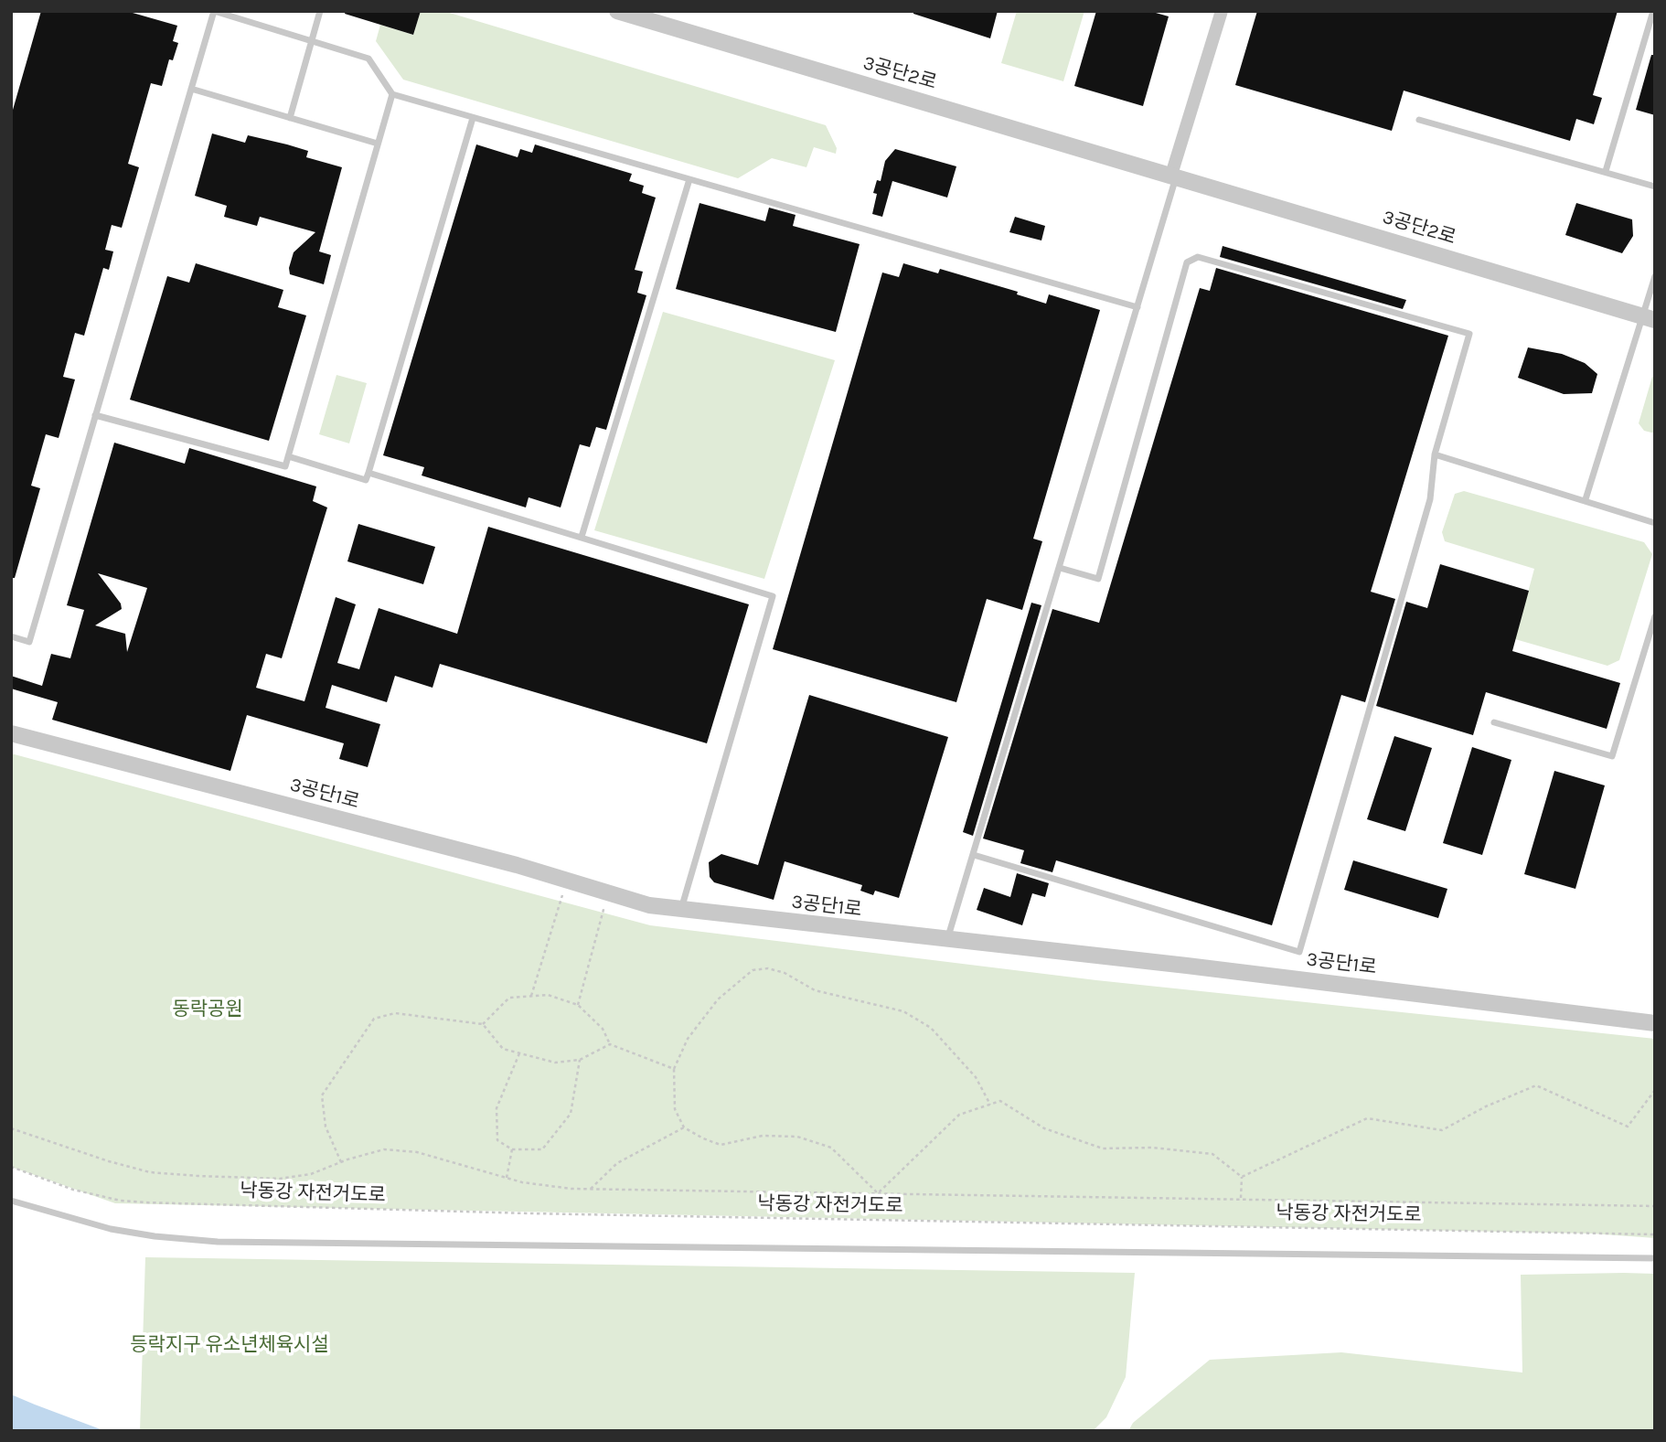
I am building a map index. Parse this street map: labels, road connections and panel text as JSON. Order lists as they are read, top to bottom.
{
  "streets": {
    "street": ["3공단2로", "3공단1로"],
    "path": ["낙동강 자전거도로"]
  },
  "parks": ["동락공원", "등락지구 유소년체육시설"]
}
